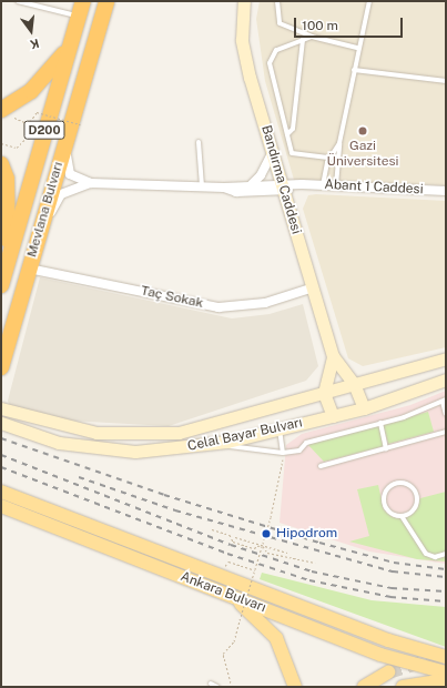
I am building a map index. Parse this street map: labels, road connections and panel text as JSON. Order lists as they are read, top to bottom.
{
  "streets": {
    "highway": ["D200", "Mevlana Bulvarı"],
    "main road": ["Bandırma Caddesi", "Celal Bayar Bulvarı", "Ankara Bulvarı"],
    "street": ["Abant 1 Caddesi", "Taç Sokak"]
  },
  "crossings": [
    ["Bandırma Caddesi", "Abant 1 Caddesi"],
    ["Bandırma Caddesi", "Taç Sokak"],
    ["Bandırma Caddesi", "Celal Bayar Bulvarı"],
    ["Abant 1 Caddesi", "Mevlana Bulvarı"],
    ["Mevlana Bulvarı", "Taç Sokak"]
  ],
  "places": ["Gazi Üniversitesi", "Hipodrom"],
  "scale_bar": "100 m",
  "north": "bottom"
}
